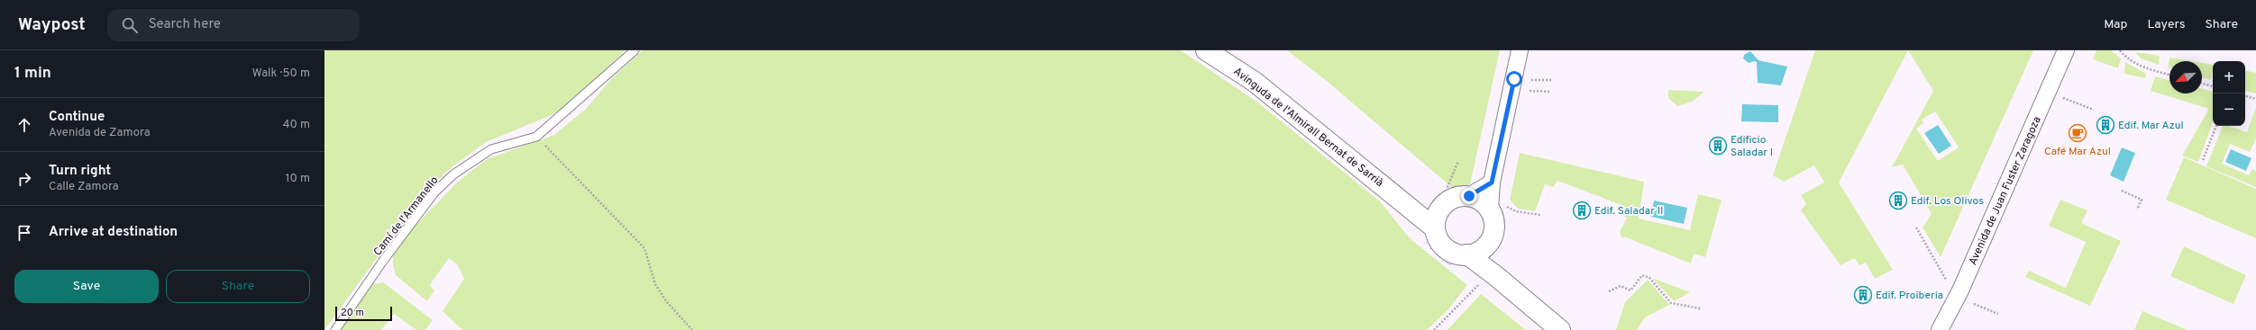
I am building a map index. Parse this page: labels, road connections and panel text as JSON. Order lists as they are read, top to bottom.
{
  "streets": {
    "street": ["Avinguda de l'Almirall Bernat de Sarrià", "Avenida de Juan Fuster Zaragoza"],
    "lane": ["Camí de l'Armanello"]
  },
  "places": {
    "building": [
      "Edif. Mar Azul",
      "Edificio Saladar I",
      "Edif. Los Olivos",
      "Edif. Saladar II",
      "Edif. Proiberia"
    ],
    "cafe": ["Café Mar Azul"]
  },
  "scale_bar": "20 m",
  "north": "bottom left",
  "page": {
    "header": "Waypost",
    "search": "Search here",
    "nav": ["Map", "Layers", "Share"],
    "heading": ["1 min", "Walk · 50 m"],
    "map_buttons": ["+", "−"],
    "list": [
      ["Continue", "Avenida de Zamora", "40 m"],
      ["Turn right", "Calle Zamora", "10 m"],
      "Arrive at destination"
    ],
    "buttons": ["Save", "Share"],
    "scale": "20 m"
  }
}
